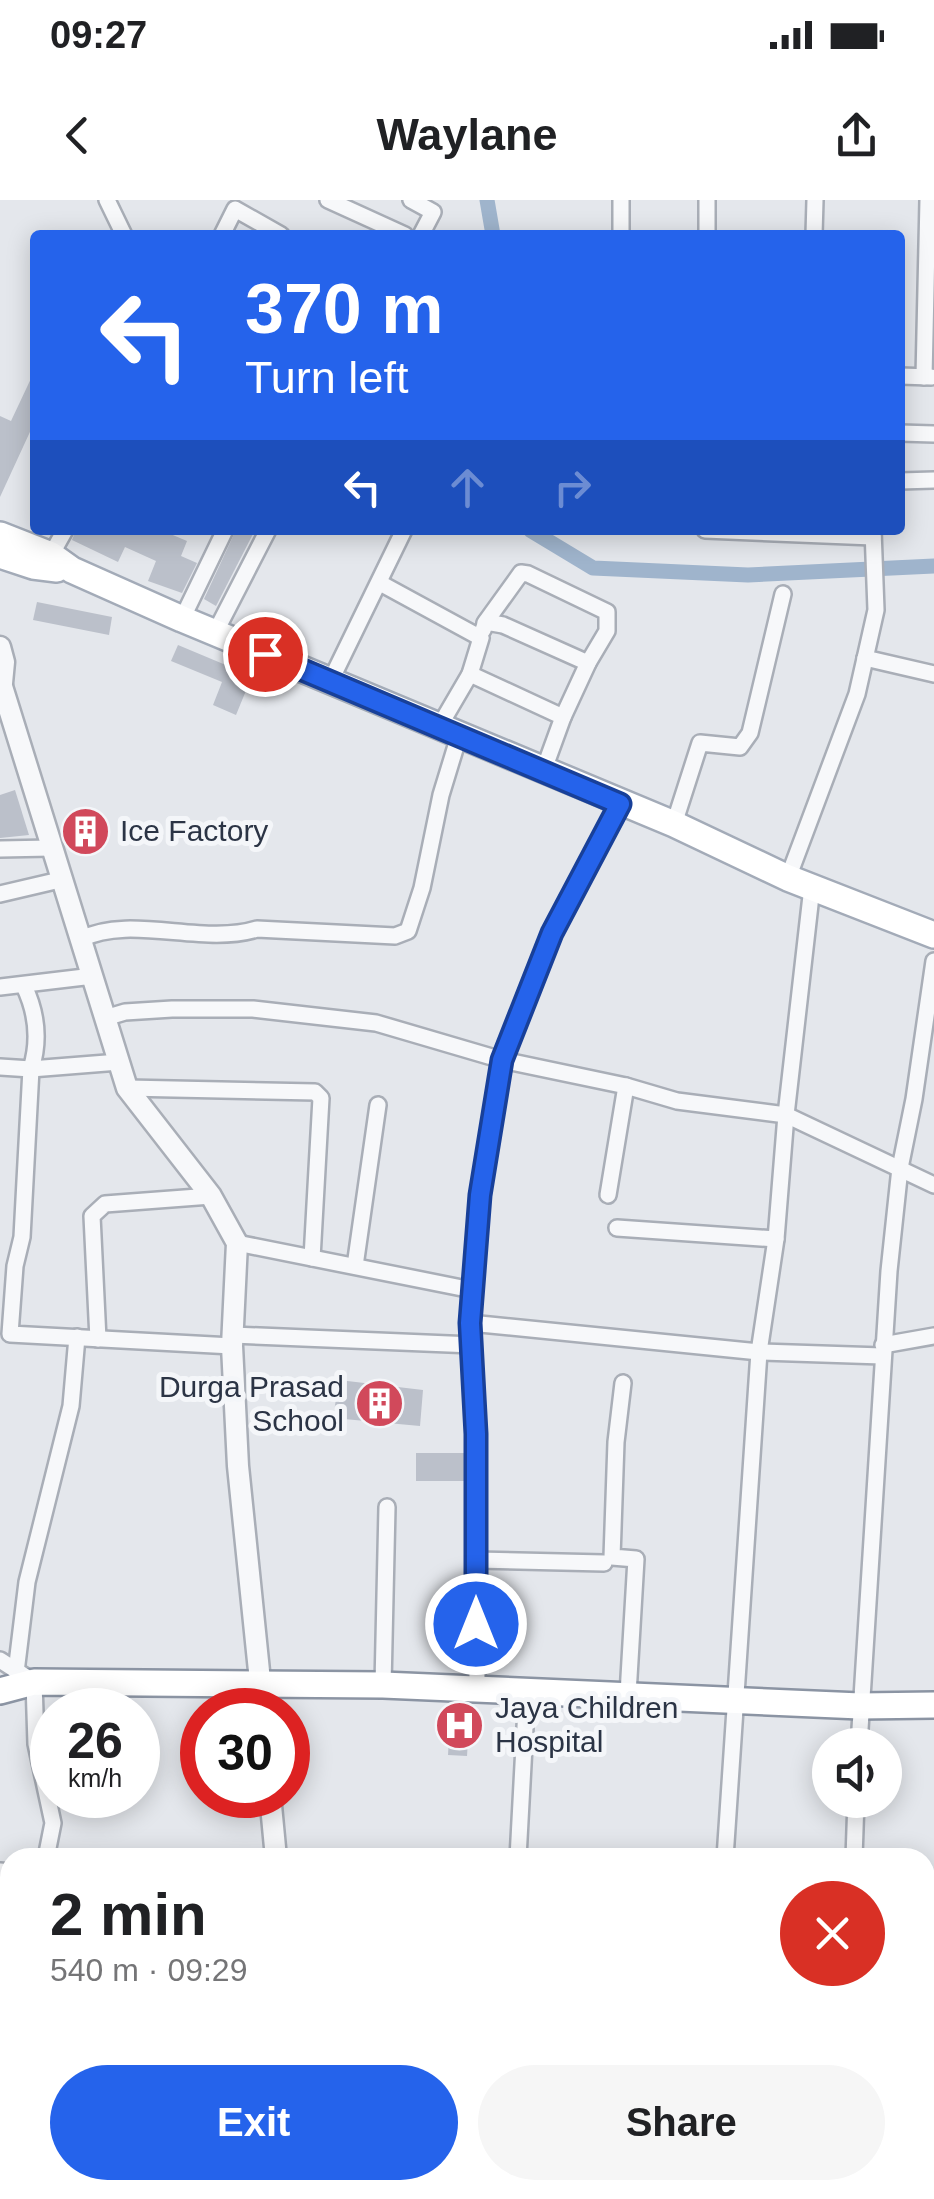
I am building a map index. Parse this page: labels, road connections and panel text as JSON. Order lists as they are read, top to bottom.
{
  "places": {
    "building": ["Ice Factory", "Durga Prasad School"],
    "hospital": ["Jaya Children Hospital"]
  },
  "page": {
    "status": "09:27",
    "header": "Waylane",
    "turn": ["370 m", "Turn left"],
    "speed": "26 km/h",
    "limit": "30",
    "heading": ["2 min", "540 m · 09:29"],
    "buttons": ["Exit", "Share"]
  }
}
